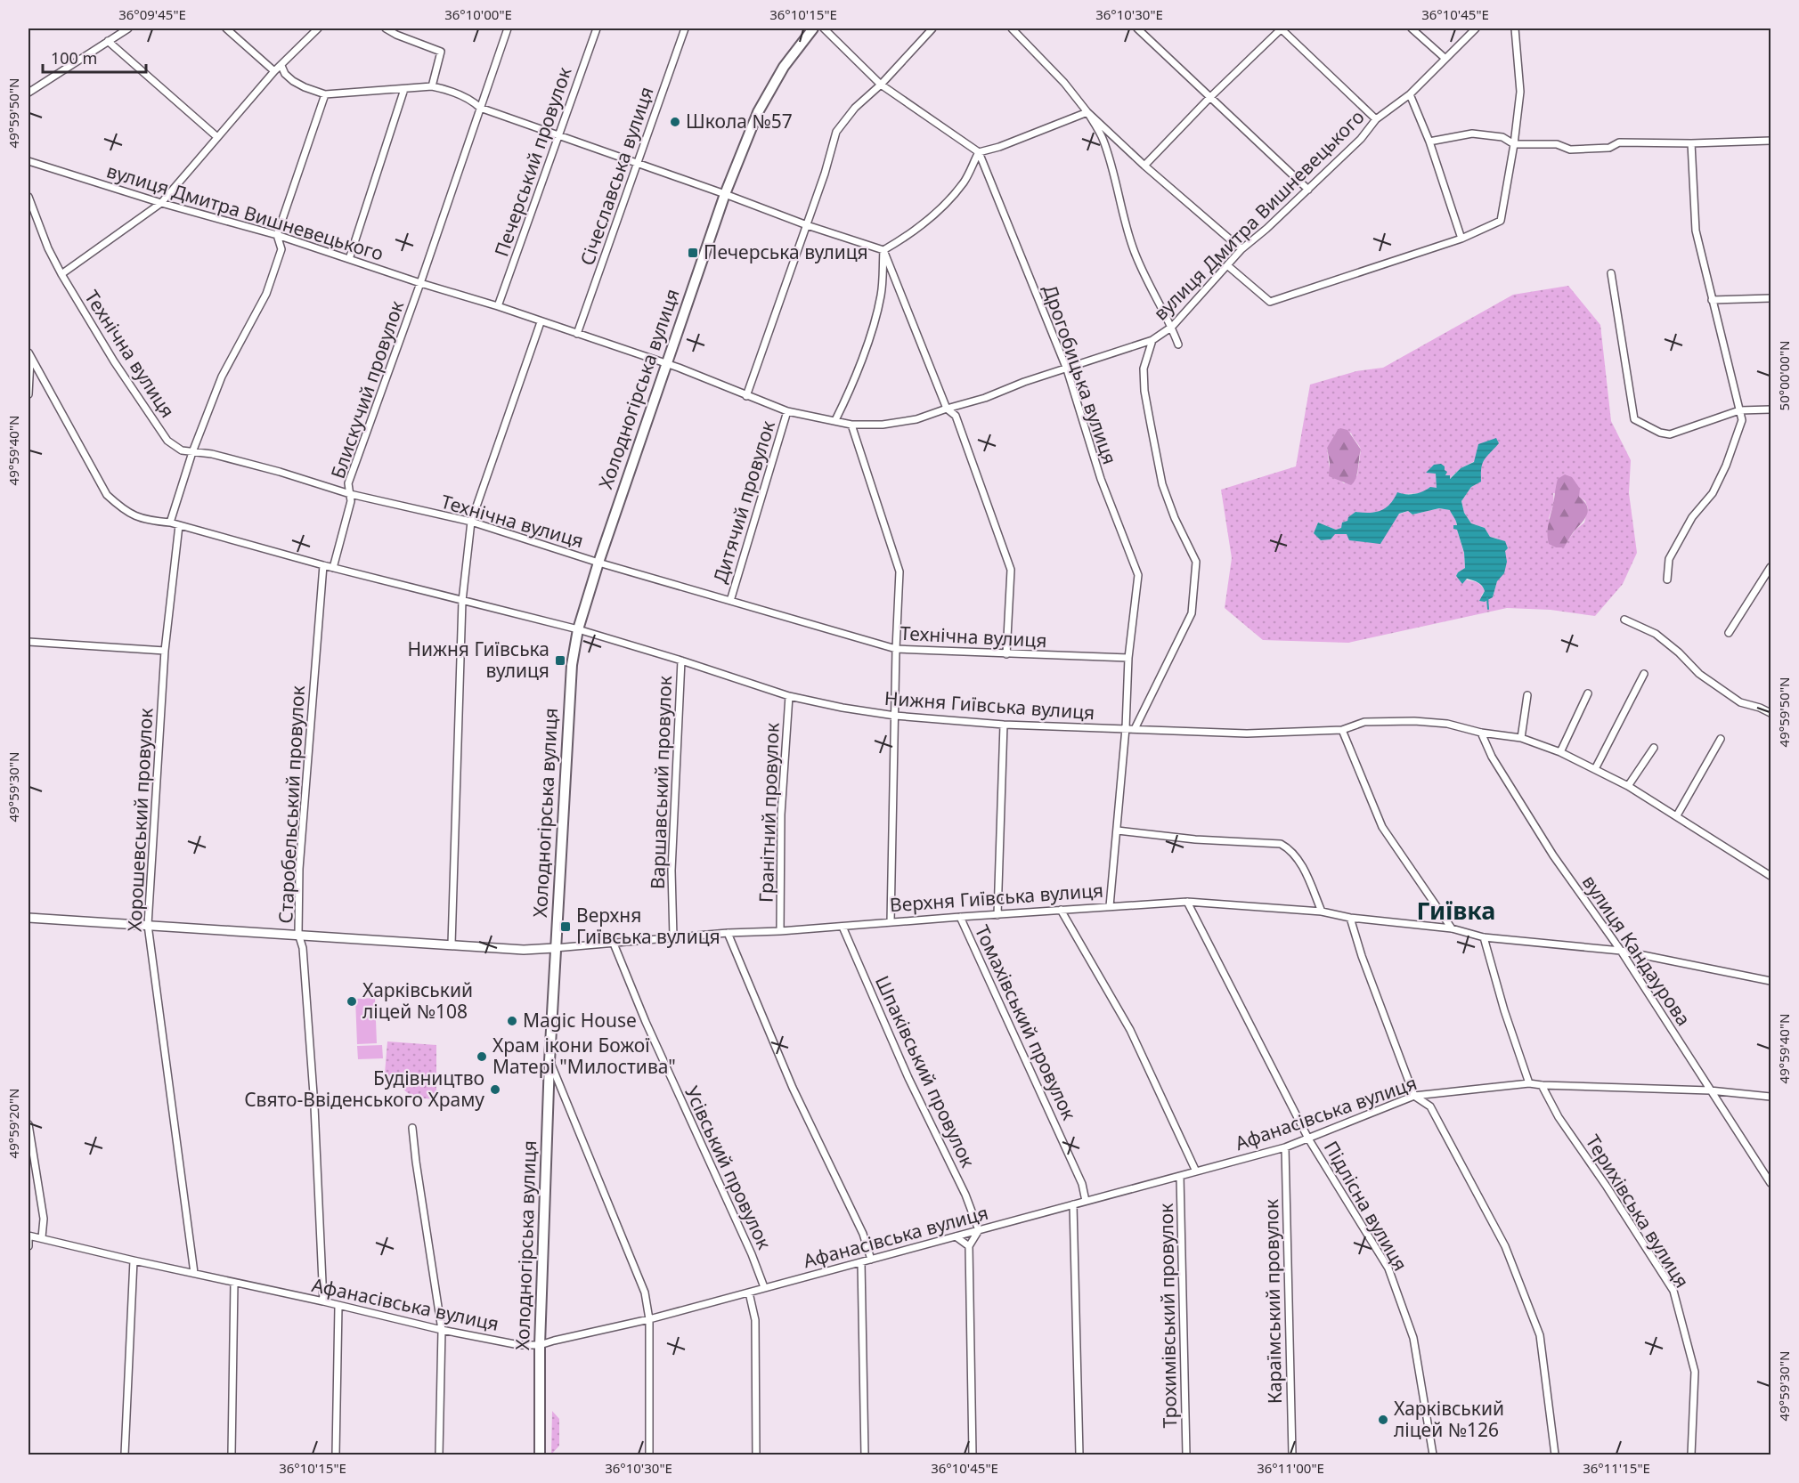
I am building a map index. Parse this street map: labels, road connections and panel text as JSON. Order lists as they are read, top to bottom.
{
  "streets": {
    "main road": ["Холодногірська вулиця"],
    "street": [
      "Печерський провулок",
      "Січеславська вулиця",
      "вулиця Дмитра Вишневецького",
      "Технічна вулиця",
      "Дрогобицька вулиця",
      "Блискучий провулок",
      "Дитячий провулок",
      "Нижня Гиївська вулиця",
      "Варшавський провулок",
      "Старобельський провулок",
      "Гранітний провулок",
      "Хорошевський провулок",
      "Верхня Гиївська вулиця",
      "вулиця Кандаурова",
      "Томахівський провулок",
      "Шпаківський провулок",
      "Афанасівська вулиця",
      "Усівський провулок",
      "Підлісна вулиця",
      "Терихівська вулиця",
      "Караїмський провулок",
      "Трохимівський провулок"
    ]
  },
  "crossings": [
    ["Печерський провулок", "вулиця Дмитра Вишневецького"],
    ["Січеславська вулиця", "вулиця Дмитра Вишневецького"],
    ["вулиця Дмитра Вишневецького", "Дрогобицька вулиця"],
    ["вулиця Дмитра Вишневецького", "Холодногірська вулиця"],
    ["вулиця Дмитра Вишневецького", "Блискучий провулок"],
    ["вулиця Дмитра Вишневецького", "Дитячий провулок"],
    ["Технічна вулиця", "Дрогобицька вулиця"],
    ["Технічна вулиця", "Холодногірська вулиця"],
    ["Технічна вулиця", "Блискучий провулок"],
    ["Технічна вулиця", "Дитячий провулок"],
    ["Дрогобицька вулиця", "Нижня Гиївська вулиця"],
    ["Дрогобицька вулиця", "Верхня Гиївська вулиця"],
    ["Холодногірська вулиця", "Нижня Гиївська вулиця"],
    ["Холодногірська вулиця", "Верхня Гиївська вулиця"],
    ["Холодногірська вулиця", "Афанасівська вулиця"],
    ["Блискучий провулок", "Нижня Гиївська вулиця"],
    ["Нижня Гиївська вулиця", "Варшавський провулок"],
    ["Нижня Гиївська вулиця", "Старобельський провулок"],
    ["Нижня Гиївська вулиця", "Гранітний провулок"],
    ["Нижня Гиївська вулиця", "Хорошевський провулок"],
    ["Нижня Гиївська вулиця", "вулиця Кандаурова"],
    ["Варшавський провулок", "Верхня Гиївська вулиця"],
    ["Старобельський провулок", "Верхня Гиївська вулиця"],
    ["Старобельський провулок", "Афанасівська вулиця"],
    ["Гранітний провулок", "Верхня Гиївська вулиця"],
    ["Хорошевський провулок", "Верхня Гиївська вулиця"],
    ["Хорошевський провулок", "Афанасівська вулиця"],
    ["Верхня Гиївська вулиця", "вулиця Кандаурова"],
    ["Верхня Гиївська вулиця", "Томахівський провулок"],
    ["Верхня Гиївська вулиця", "Шпаківський провулок"],
    ["Верхня Гиївська вулиця", "Усівський провулок"],
    ["Верхня Гиївська вулиця", "Підлісна вулиця"],
    ["вулиця Кандаурова", "Афанасівська вулиця"],
    ["Томахівський провулок", "Афанасівська вулиця"],
    ["Шпаківський провулок", "Афанасівська вулиця"],
    ["Афанасівська вулиця", "Усівський провулок"],
    ["Афанасівська вулиця", "Підлісна вулиця"],
    ["Афанасівська вулиця", "Терихівська вулиця"],
    ["Афанасівська вулиця", "Караїмський провулок"],
    ["Афанасівська вулиця", "Трохимівський провулок"]
  ],
  "districts": ["Гиївка"],
  "places": {
    "other": [
      "Школа №57",
      "Харківський ліцей №108",
      "Magic House",
      "Храм ікони Божої Матері \"Милостива\"",
      "Будівництво Свято-Ввіденського Храму",
      "Харківський ліцей №126"
    ],
    "transit": ["Печерська вулиця", "Нижня Гиївська вулиця", "Верхня Гиївська вулиця"]
  },
  "scale_bar": "100 m",
  "coordinates": [
    "36°09'45\"E",
    "36°10'00\"E",
    "36°10'15\"E",
    "36°10'30\"E",
    "36°10'45\"E",
    "49°59'50\"N",
    "50°00'00\"N",
    "49°59'40\"N",
    "49°59'30\"N",
    "49°59'20\"N",
    "36°11'00\"E",
    "36°11'15\"E"
  ]
}
